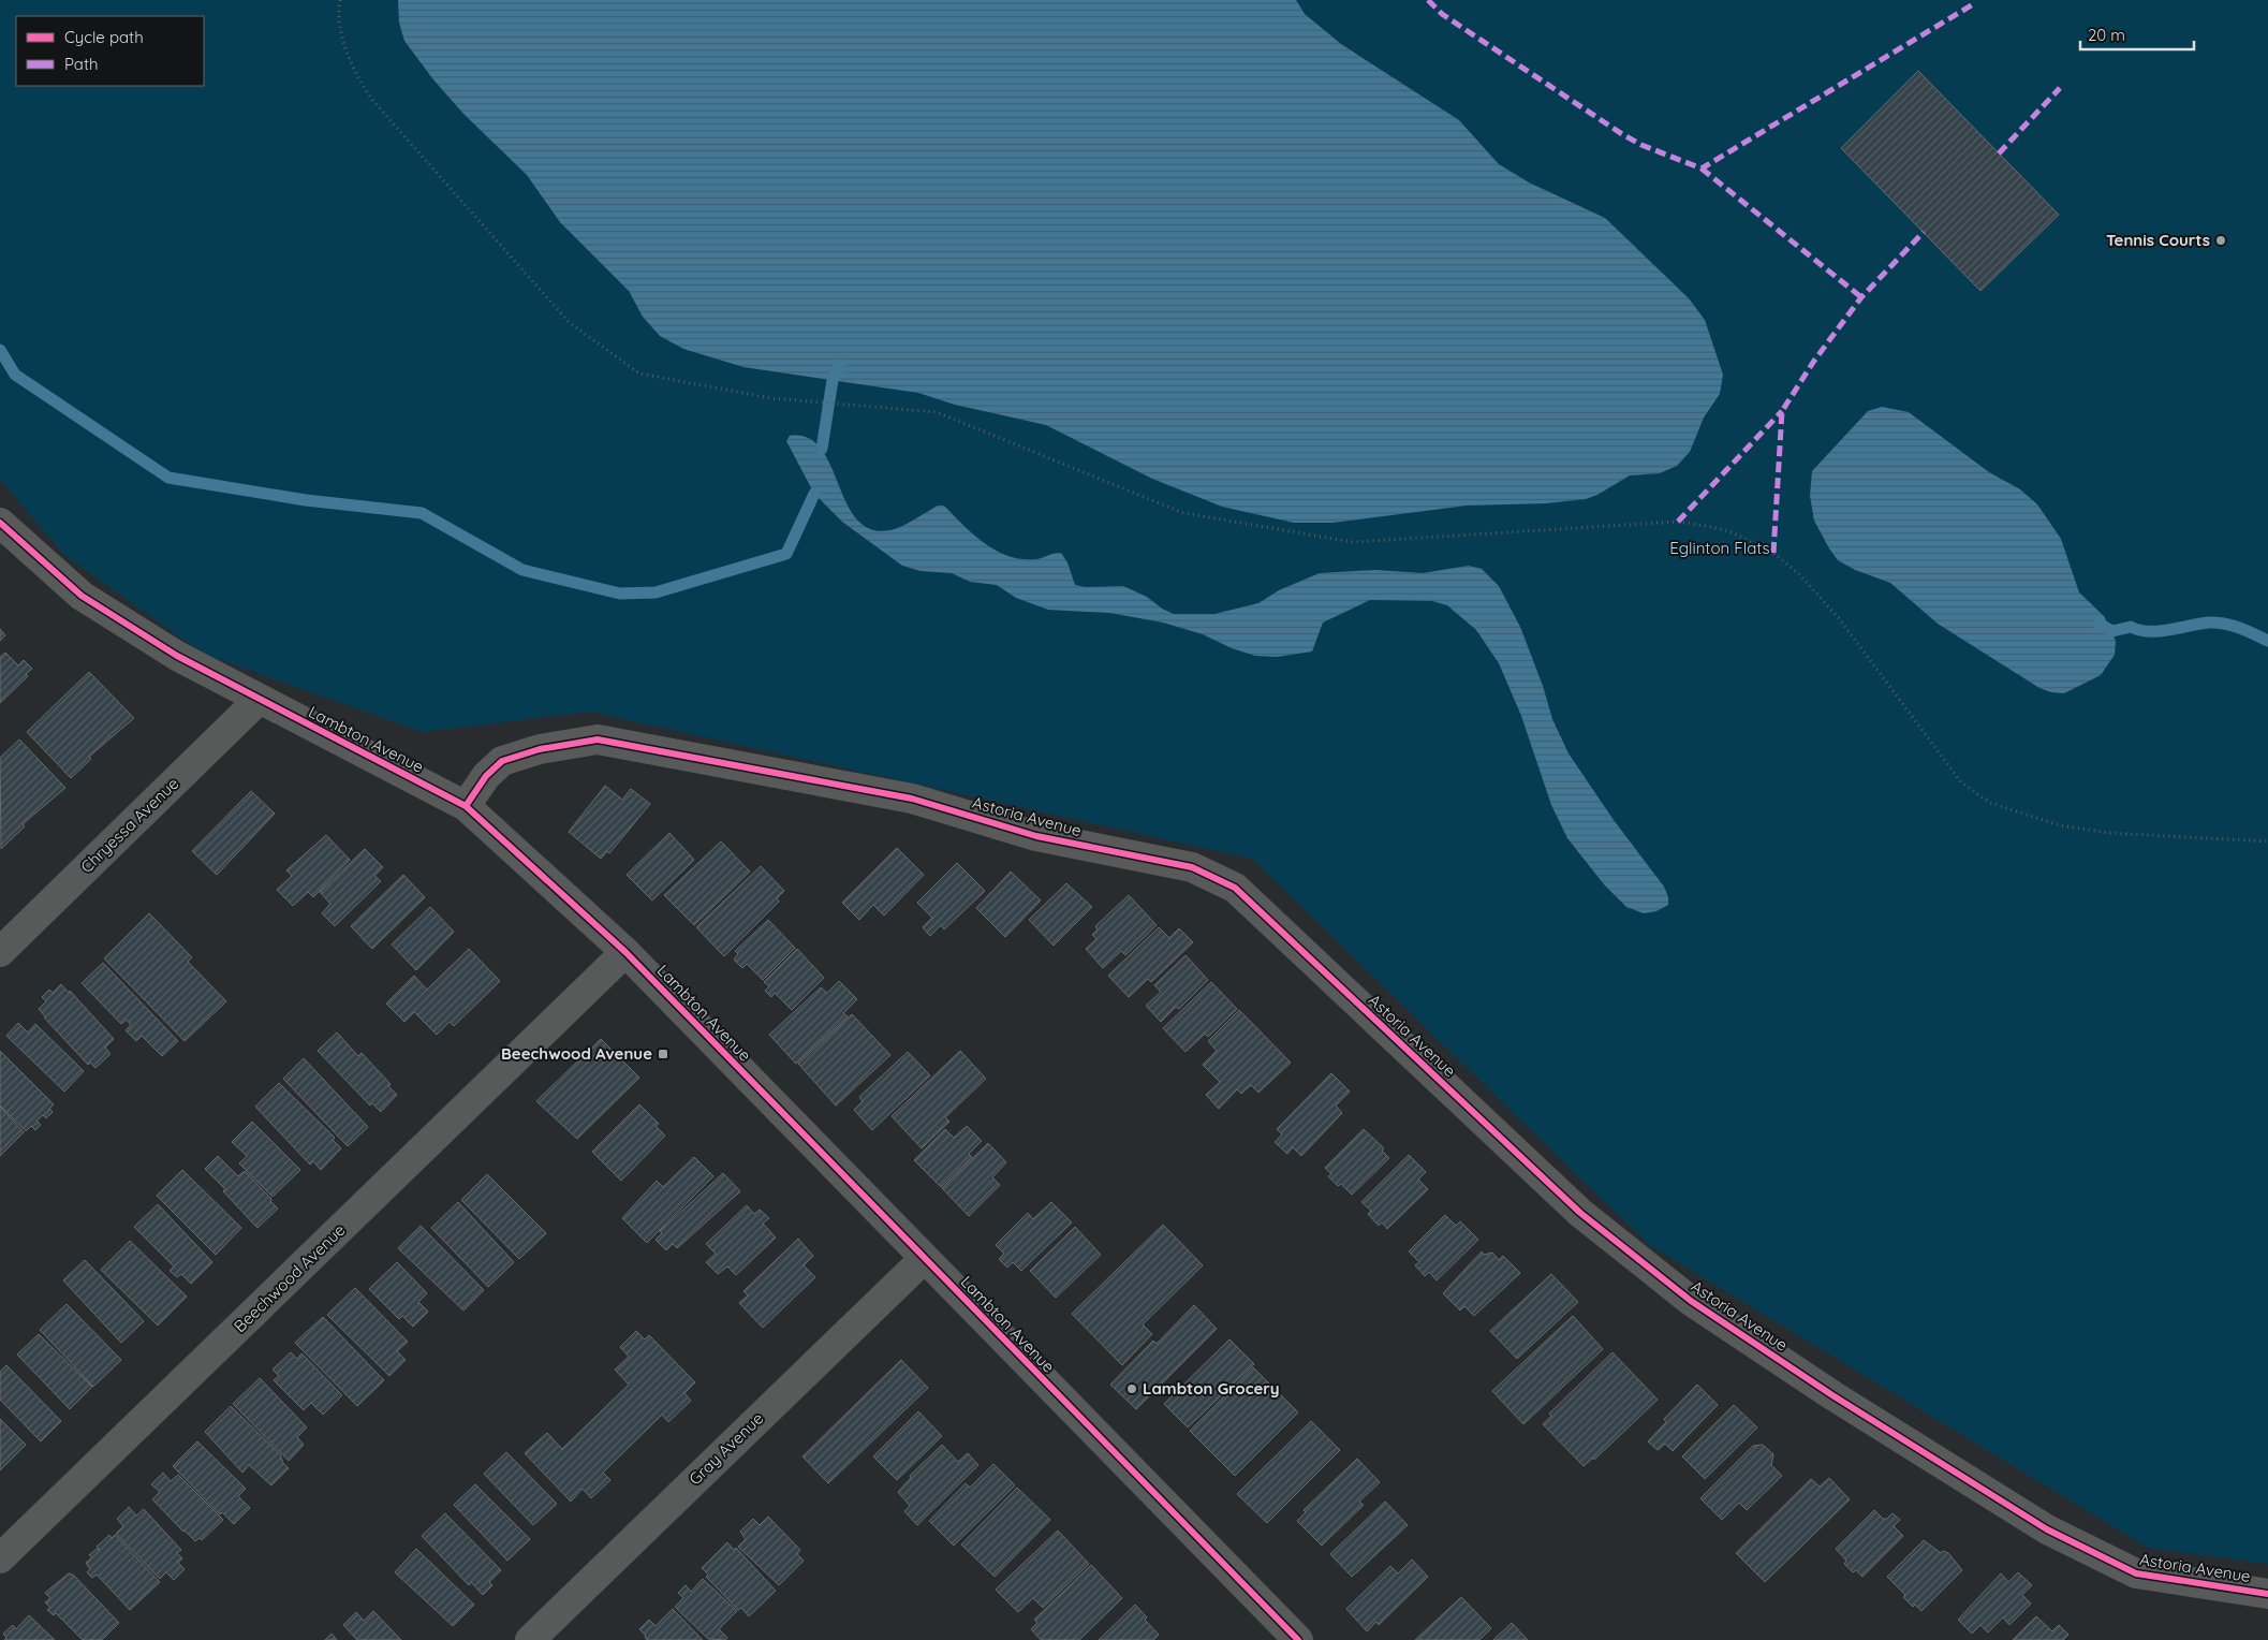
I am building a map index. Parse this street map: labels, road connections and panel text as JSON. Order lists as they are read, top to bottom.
{
  "streets": {
    "street": [
      "Lambton Avenue",
      "Astoria Avenue",
      "Chryessa Avenue",
      "Beechwood Avenue",
      "Gray Avenue"
    ]
  },
  "crossings": [
    ["Lambton Avenue", "Astoria Avenue"],
    ["Lambton Avenue", "Chryessa Avenue"],
    ["Lambton Avenue", "Beechwood Avenue"],
    ["Lambton Avenue", "Gray Avenue"]
  ],
  "parks": ["Eglinton Flats"],
  "places": {
    "other": ["Tennis Courts", "Lambton Grocery"],
    "transit": ["Beechwood Avenue"]
  },
  "legend": ["Cycle path", "Path"],
  "scale_bar": "20 m"
}
